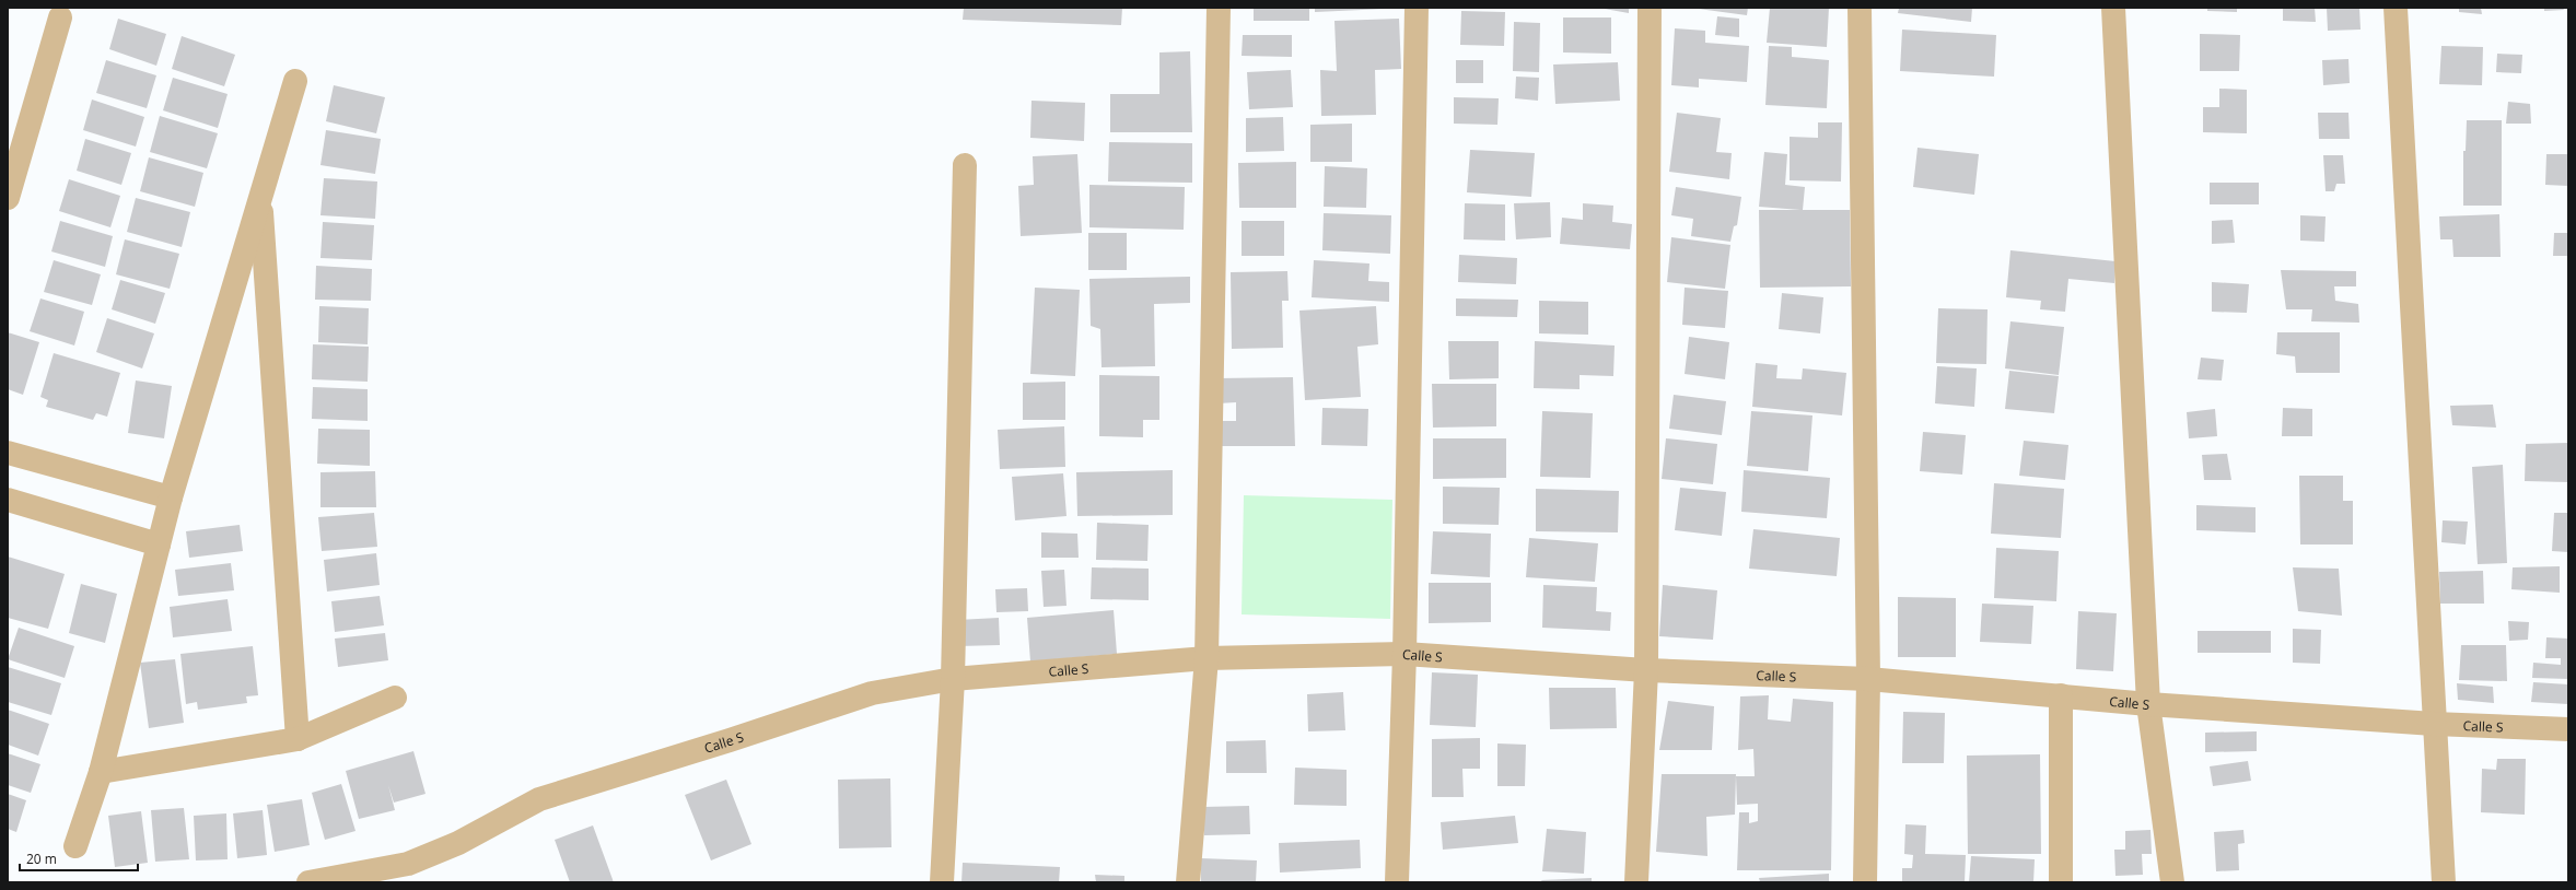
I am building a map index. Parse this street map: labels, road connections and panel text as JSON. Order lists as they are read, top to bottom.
{
  "streets": {
    "street": ["Calle S"]
  },
  "scale_bar": "20 m"
}
